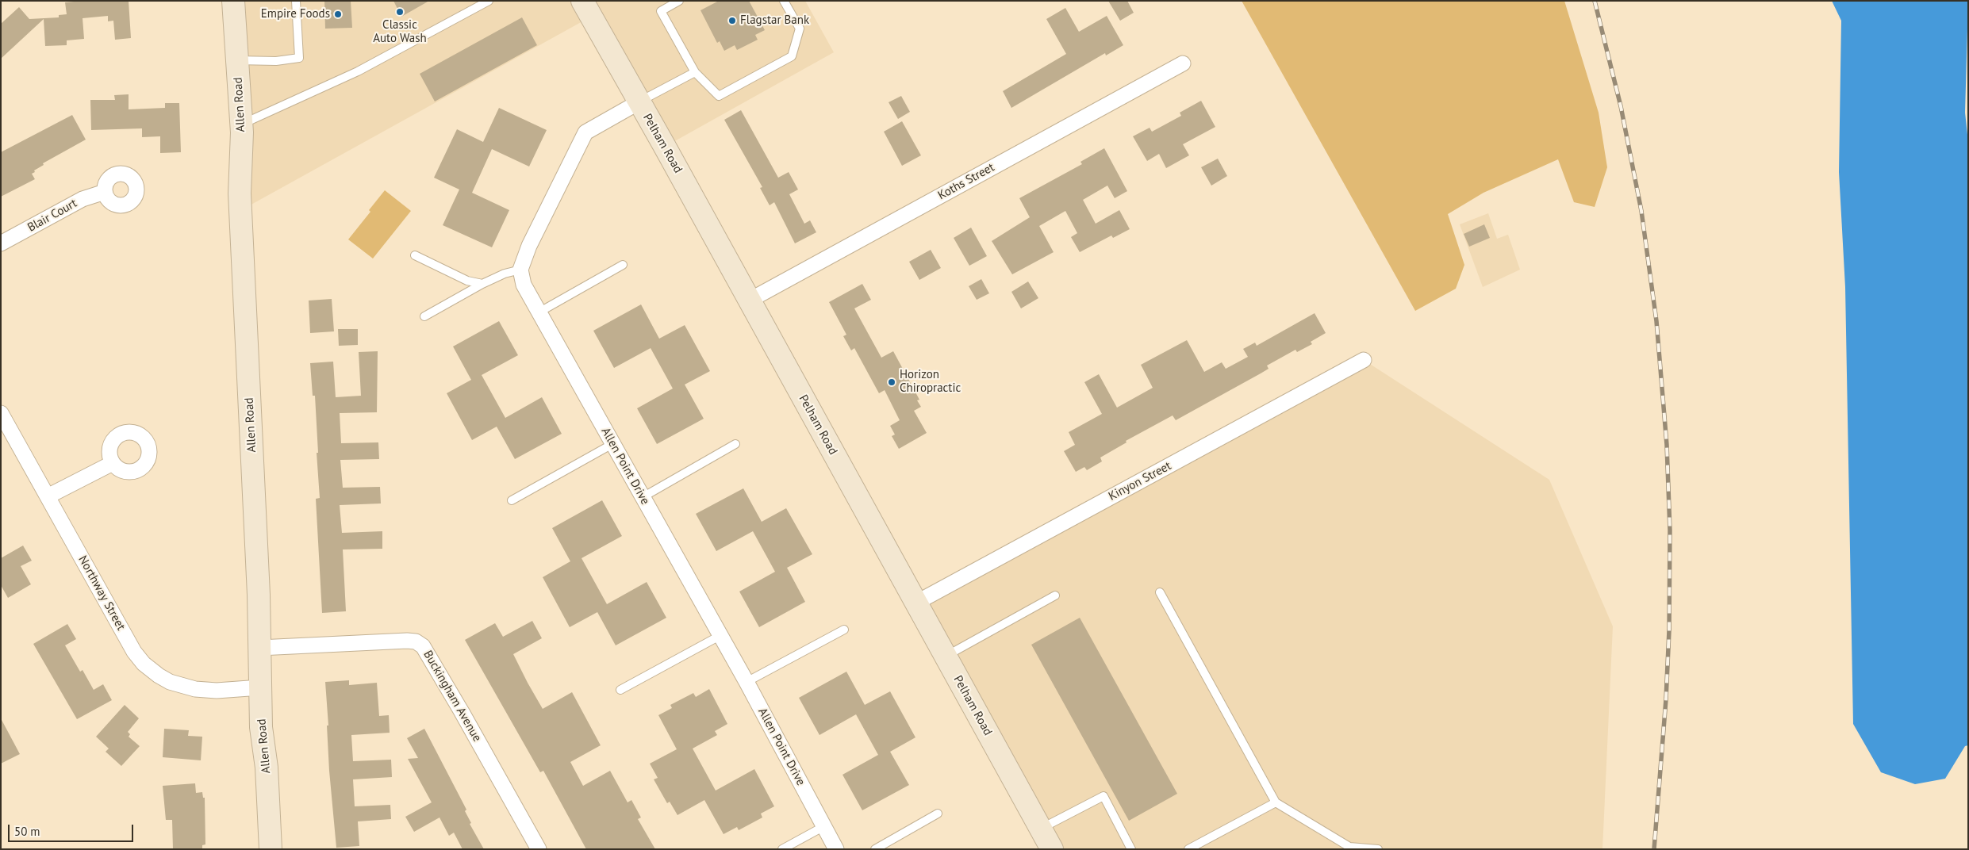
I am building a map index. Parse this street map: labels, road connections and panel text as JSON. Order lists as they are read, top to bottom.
{
  "streets": {
    "main road": ["Allen Road", "Pelham Road"],
    "street": [
      "Koths Street",
      "Blair Court",
      "Allen Point Drive",
      "Kinyon Street",
      "Northway Street",
      "Buckingham Avenue"
    ]
  },
  "crossings": [
    ["Allen Road", "Northway Street"],
    ["Allen Road", "Buckingham Avenue"],
    ["Pelham Road", "Koths Street"],
    ["Pelham Road", "Kinyon Street"]
  ],
  "places": [
    "Classic Auto Wash",
    "Empire Foods",
    "Flagstar Bank",
    "Horizon Chiropractic"
  ],
  "scale_bar": "50 m"
}
